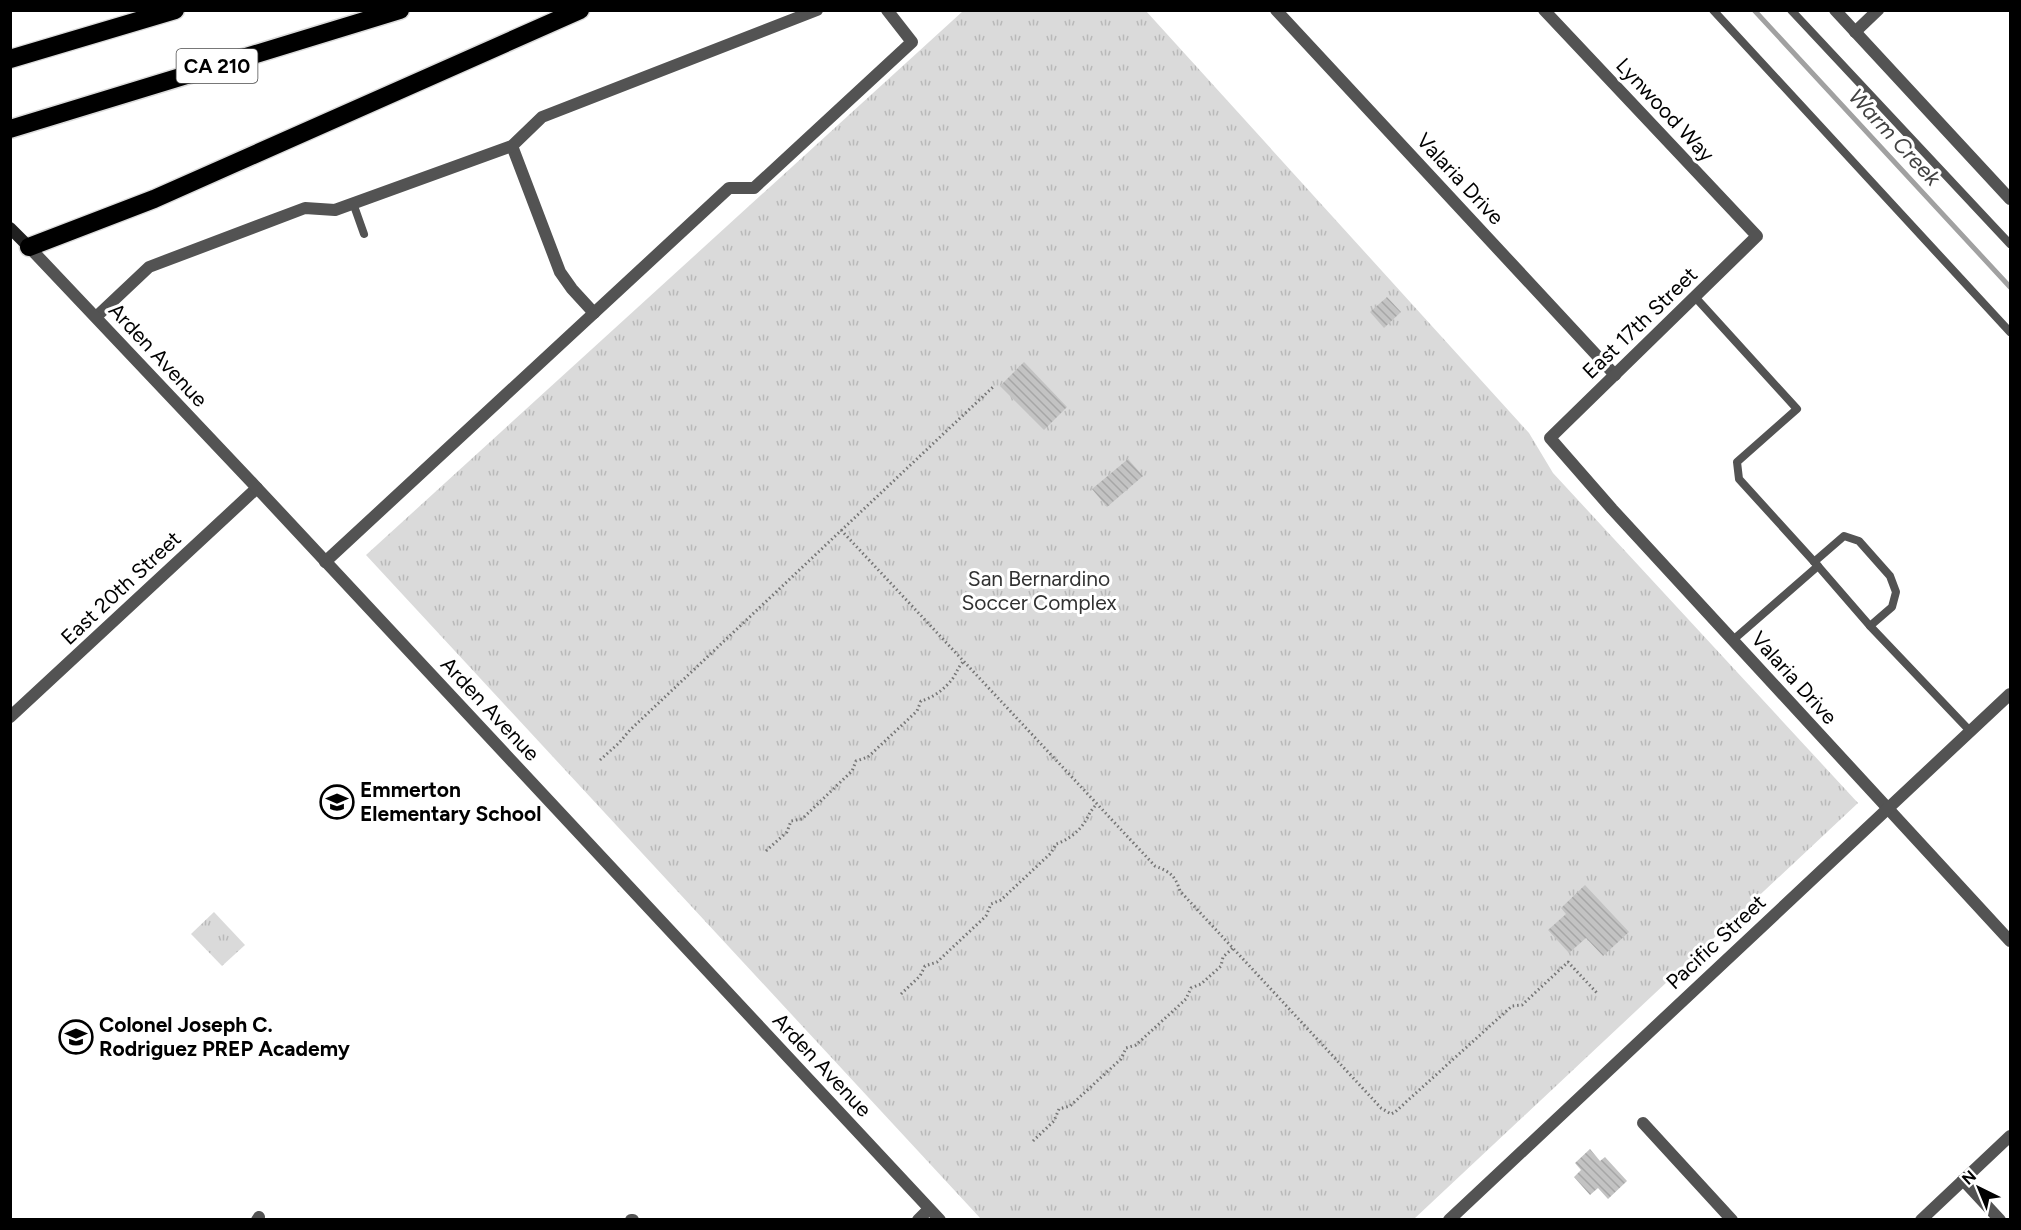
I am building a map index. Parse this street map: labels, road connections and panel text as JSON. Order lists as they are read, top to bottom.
{
  "streets": {
    "highway": ["CA 210"],
    "main road": ["Arden Avenue"],
    "street": [
      "Lynwood Way",
      "Valaria Drive",
      "East 17th Street",
      "East 20th Street",
      "Pacific Street"
    ]
  },
  "crossings": [
    ["Lynwood Way", "East 17th Street"],
    ["Valaria Drive", "East 17th Street"],
    ["Valaria Drive", "Pacific Street"],
    ["Arden Avenue", "East 20th Street"]
  ],
  "water": ["Warm Creek"],
  "parks": ["San Bernardino Soccer Complex"],
  "places": {
    "school or university": ["Emmerton Elementary School", "Colonel Joseph C. Rodriguez PREP Academy"]
  },
  "north": "top left"
}
